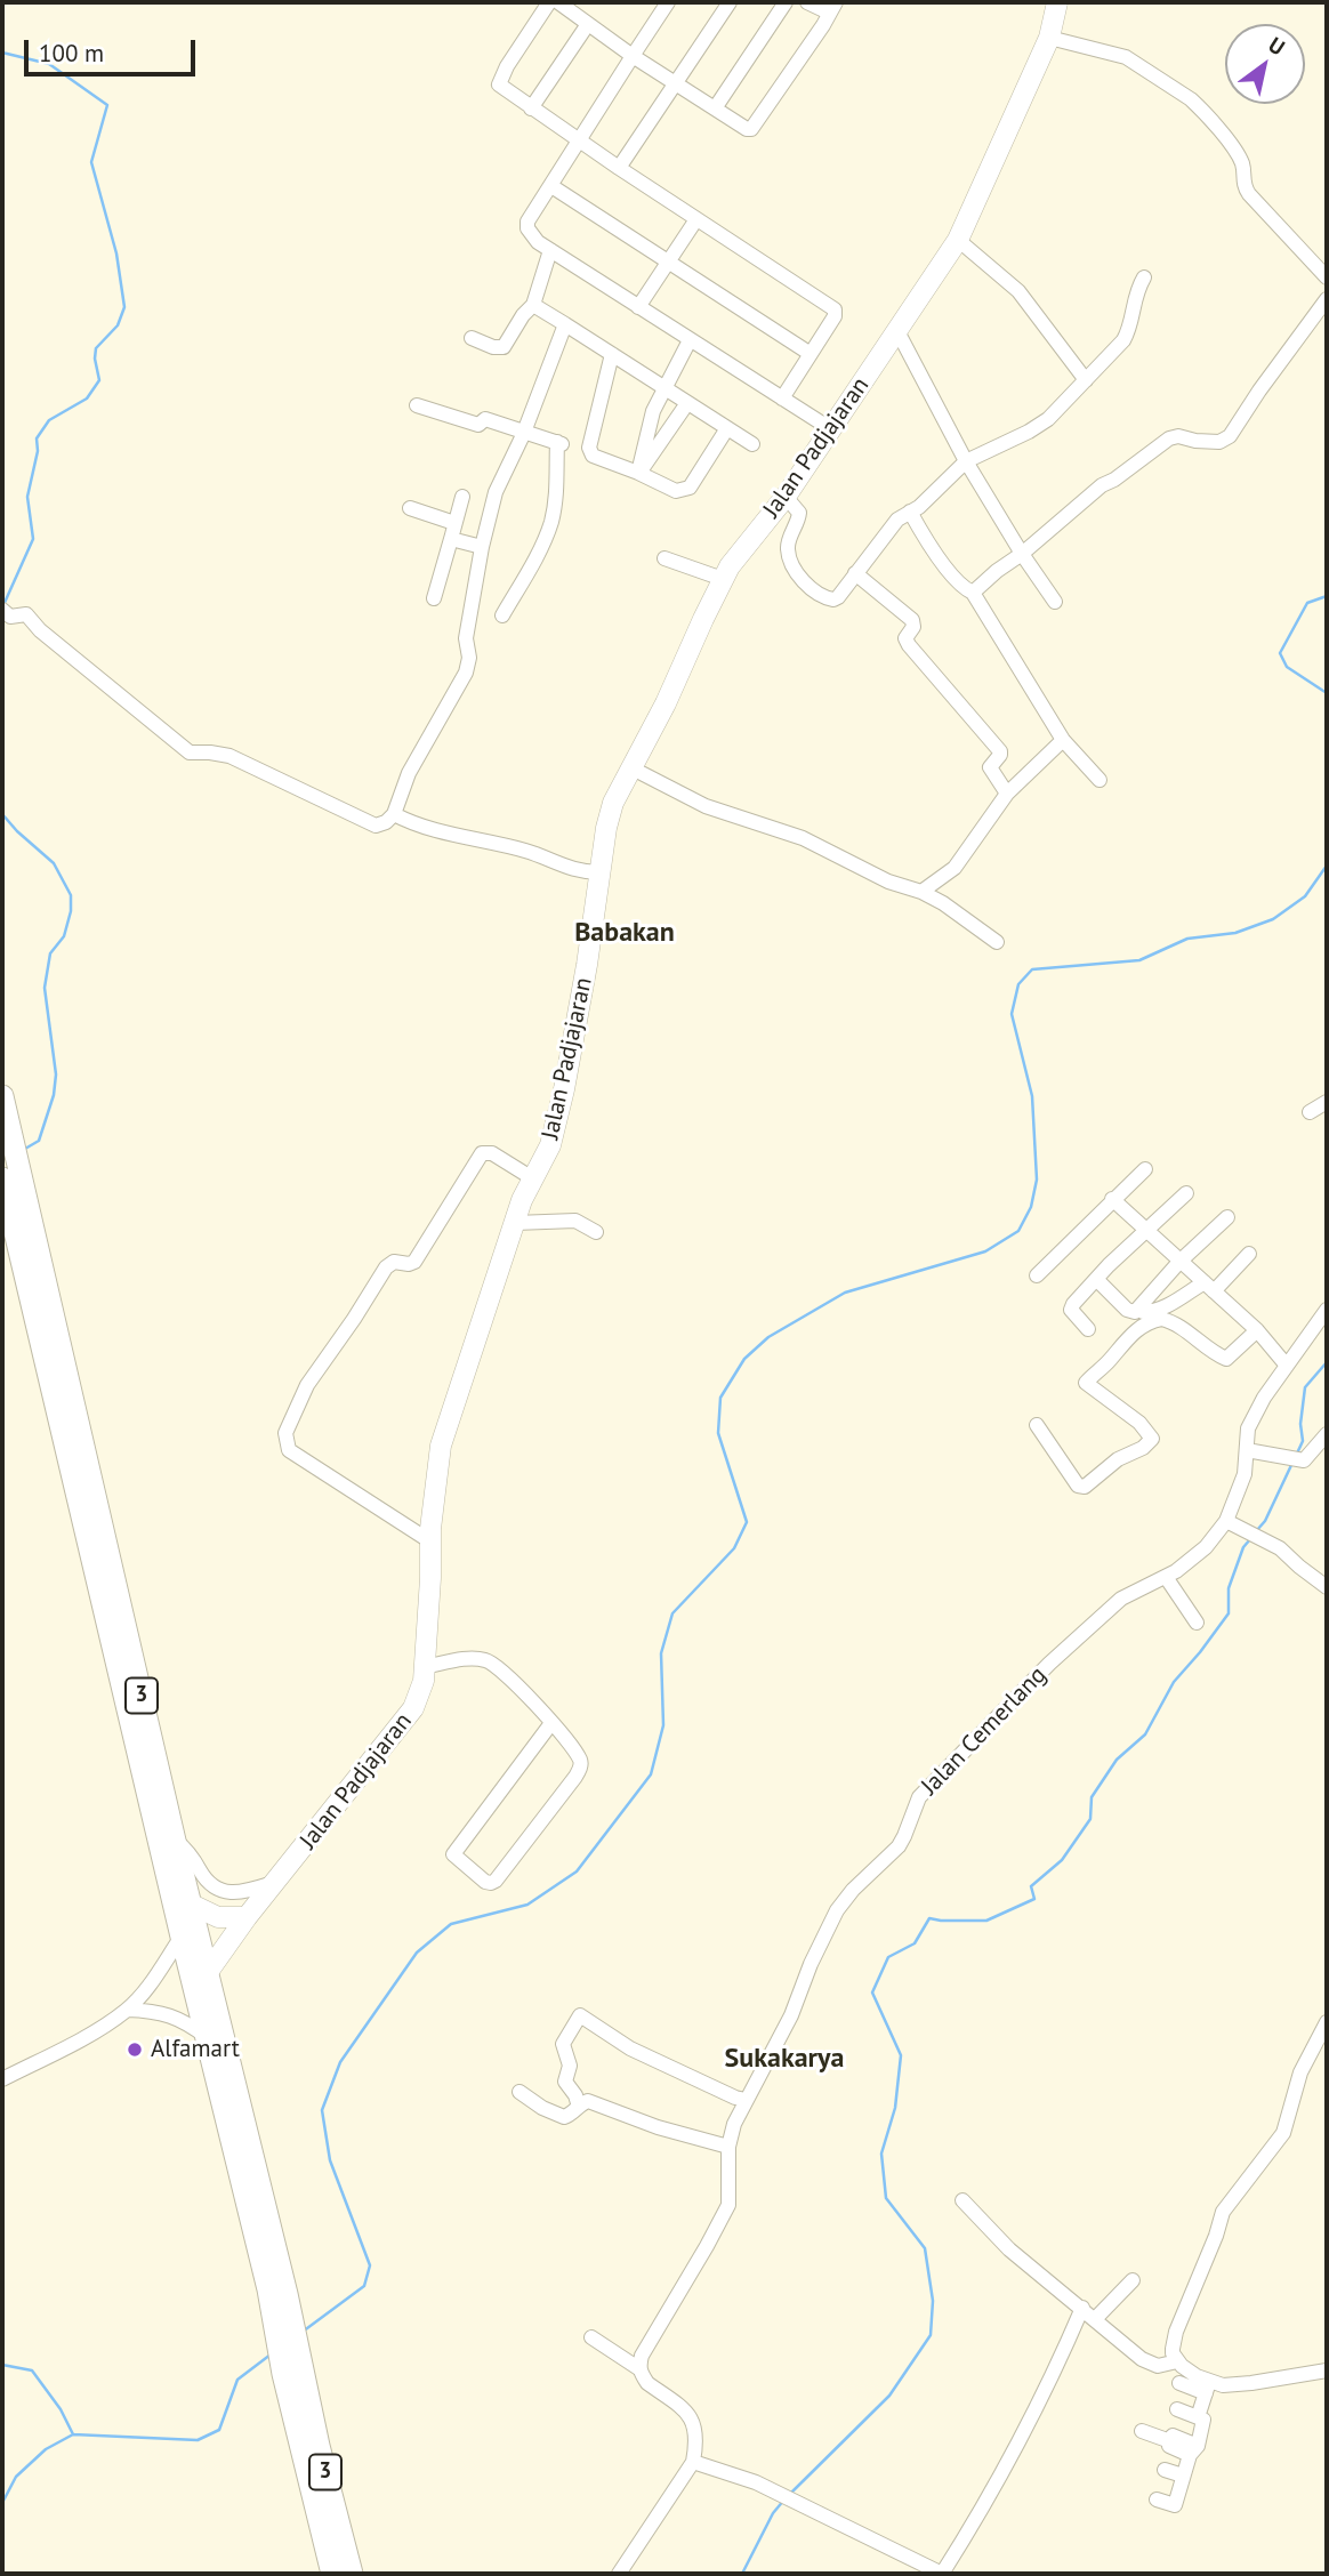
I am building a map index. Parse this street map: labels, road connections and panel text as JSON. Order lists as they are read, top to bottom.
{
  "streets": {
    "main road": ["3"],
    "street": ["Jalan Padjajaran", "Jalan Cemerlang"]
  },
  "crossings": [
    ["Jalan Padjajaran", "3"]
  ],
  "districts": ["Babakan", "Sukakarya"],
  "places": ["Alfamart"],
  "scale_bar": "100 m",
  "north": "top right"
}
